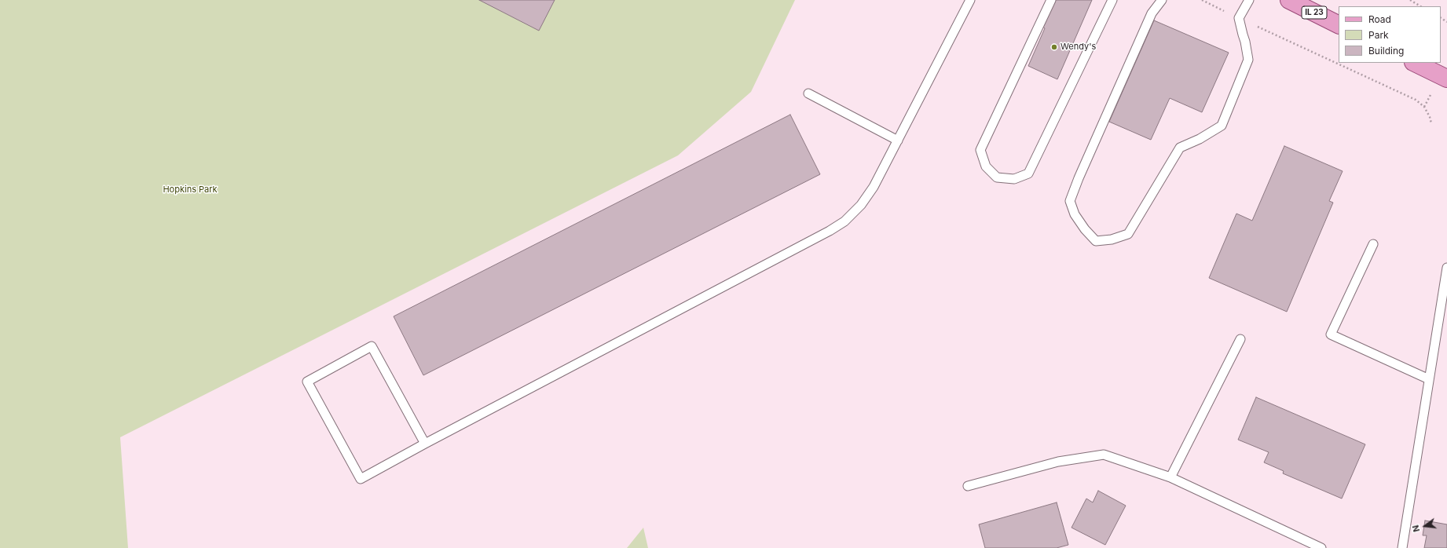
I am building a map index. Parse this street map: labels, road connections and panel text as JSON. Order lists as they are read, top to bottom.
{
  "streets": {
    "main road": ["IL 23"]
  },
  "parks": ["Hopkins Park"],
  "places": ["Wendy's"],
  "legend": ["Road", "Park", "Building"],
  "north": "left"
}
